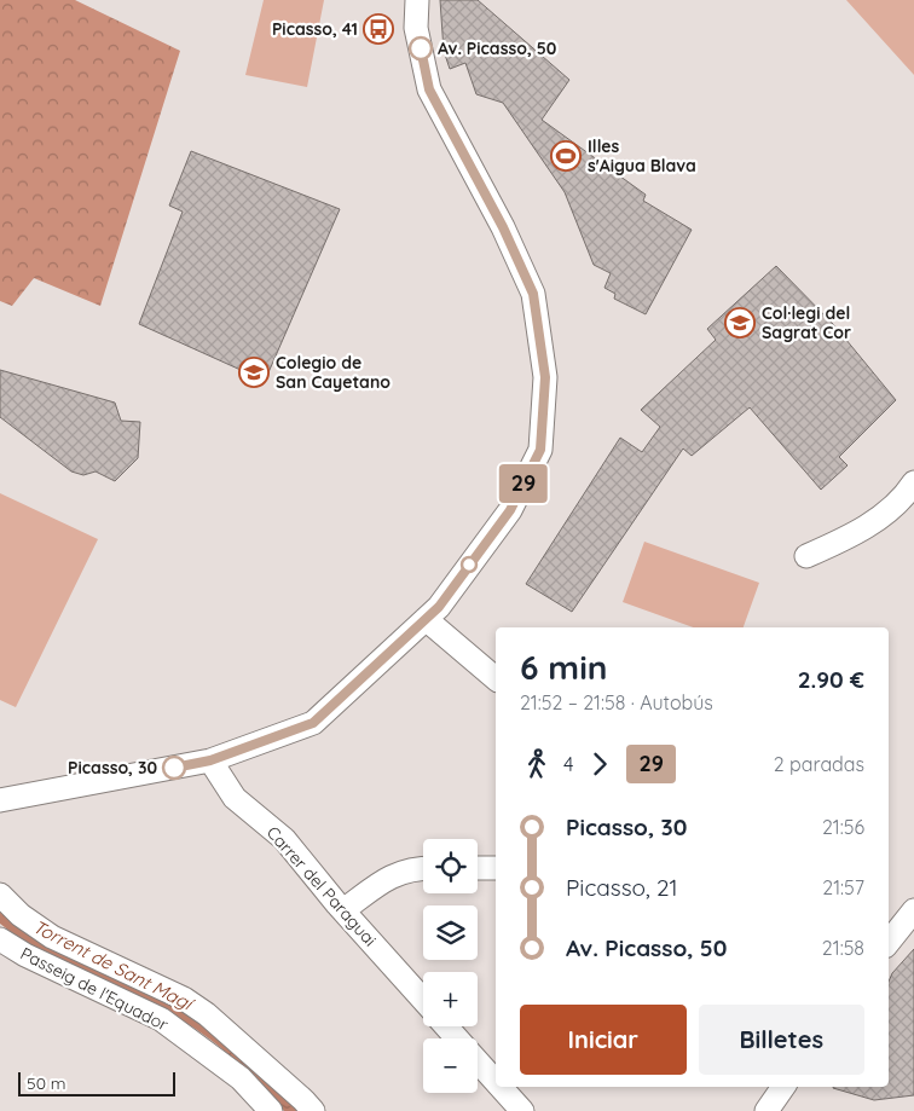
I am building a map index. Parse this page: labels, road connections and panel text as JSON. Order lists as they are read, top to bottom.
{
  "streets": {
    "street": ["Carrer del Paraguai", "Passeig de l'Equador"]
  },
  "water": ["Torrent de Sant Magí"],
  "places": {
    "bus stop": ["Picasso, 41"],
    "other": ["Av. Picasso, 50", "Picasso, 30"],
    "sports": ["Illes s'Aigua Blava"],
    "school or university": ["Col·legi del Sagrat Cor", "Colegio de San Cayetano"]
  },
  "lines": ["bus line 29"],
  "scale_bar": "50 m",
  "page": {
    "on_map": "29",
    "heading": ["6 min", "21:52 – 21:58 · Autobús", "2.90 €"],
    "legs": ["4", "29", "2 paradas"],
    "list": [
      {
        "name": "Picasso, 30",
        "value": "21:56"
      },
      {
        "name": "Picasso, 21",
        "value": "21:57"
      },
      {
        "name": "Av. Picasso, 50",
        "value": "21:58"
      }
    ],
    "map_buttons": ["+", "−"],
    "buttons": ["Iniciar", "Billetes"],
    "scale": "50 m"
  }
}
